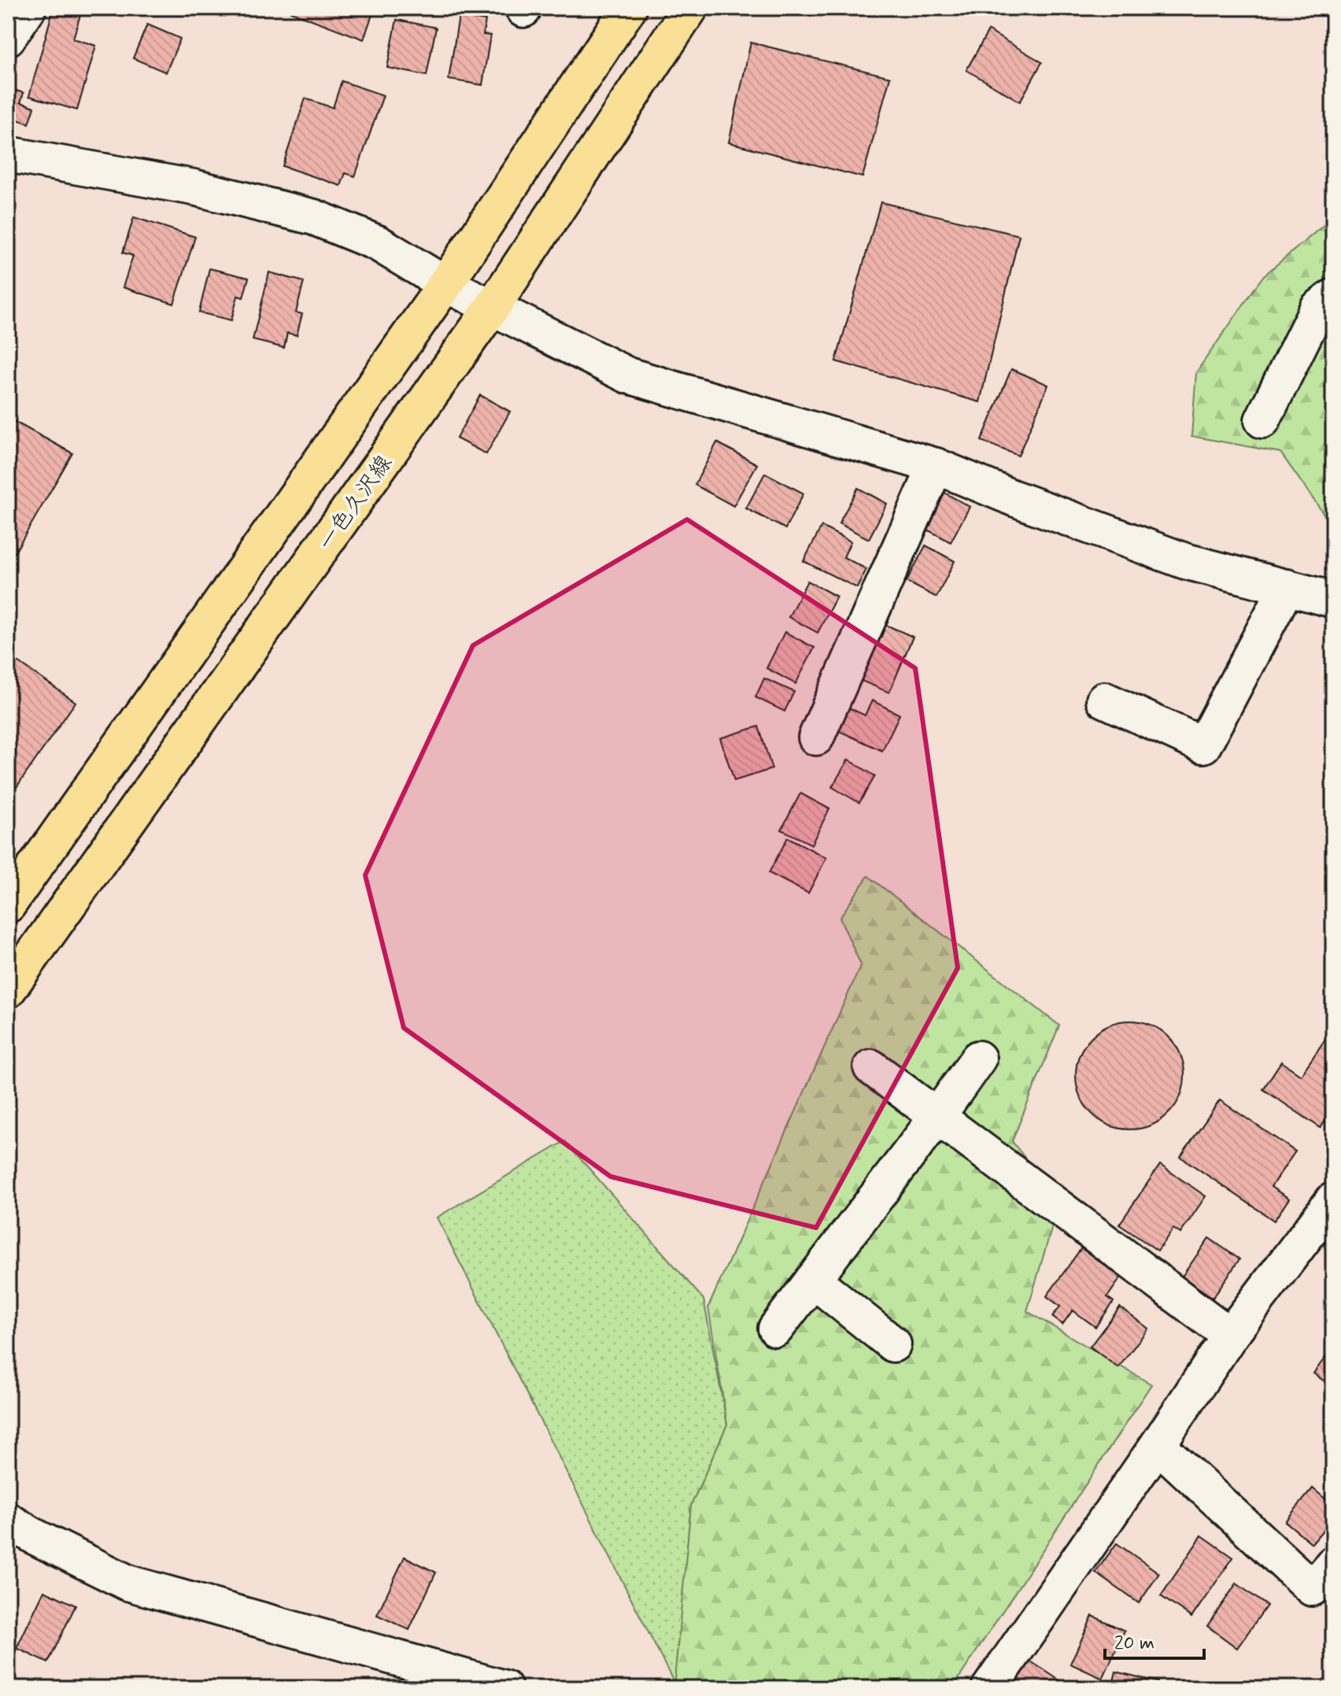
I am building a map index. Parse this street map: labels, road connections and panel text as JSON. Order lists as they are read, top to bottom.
{
  "streets": {
    "main road": ["一色久沢線"]
  },
  "scale_bar": "20 m"
}
